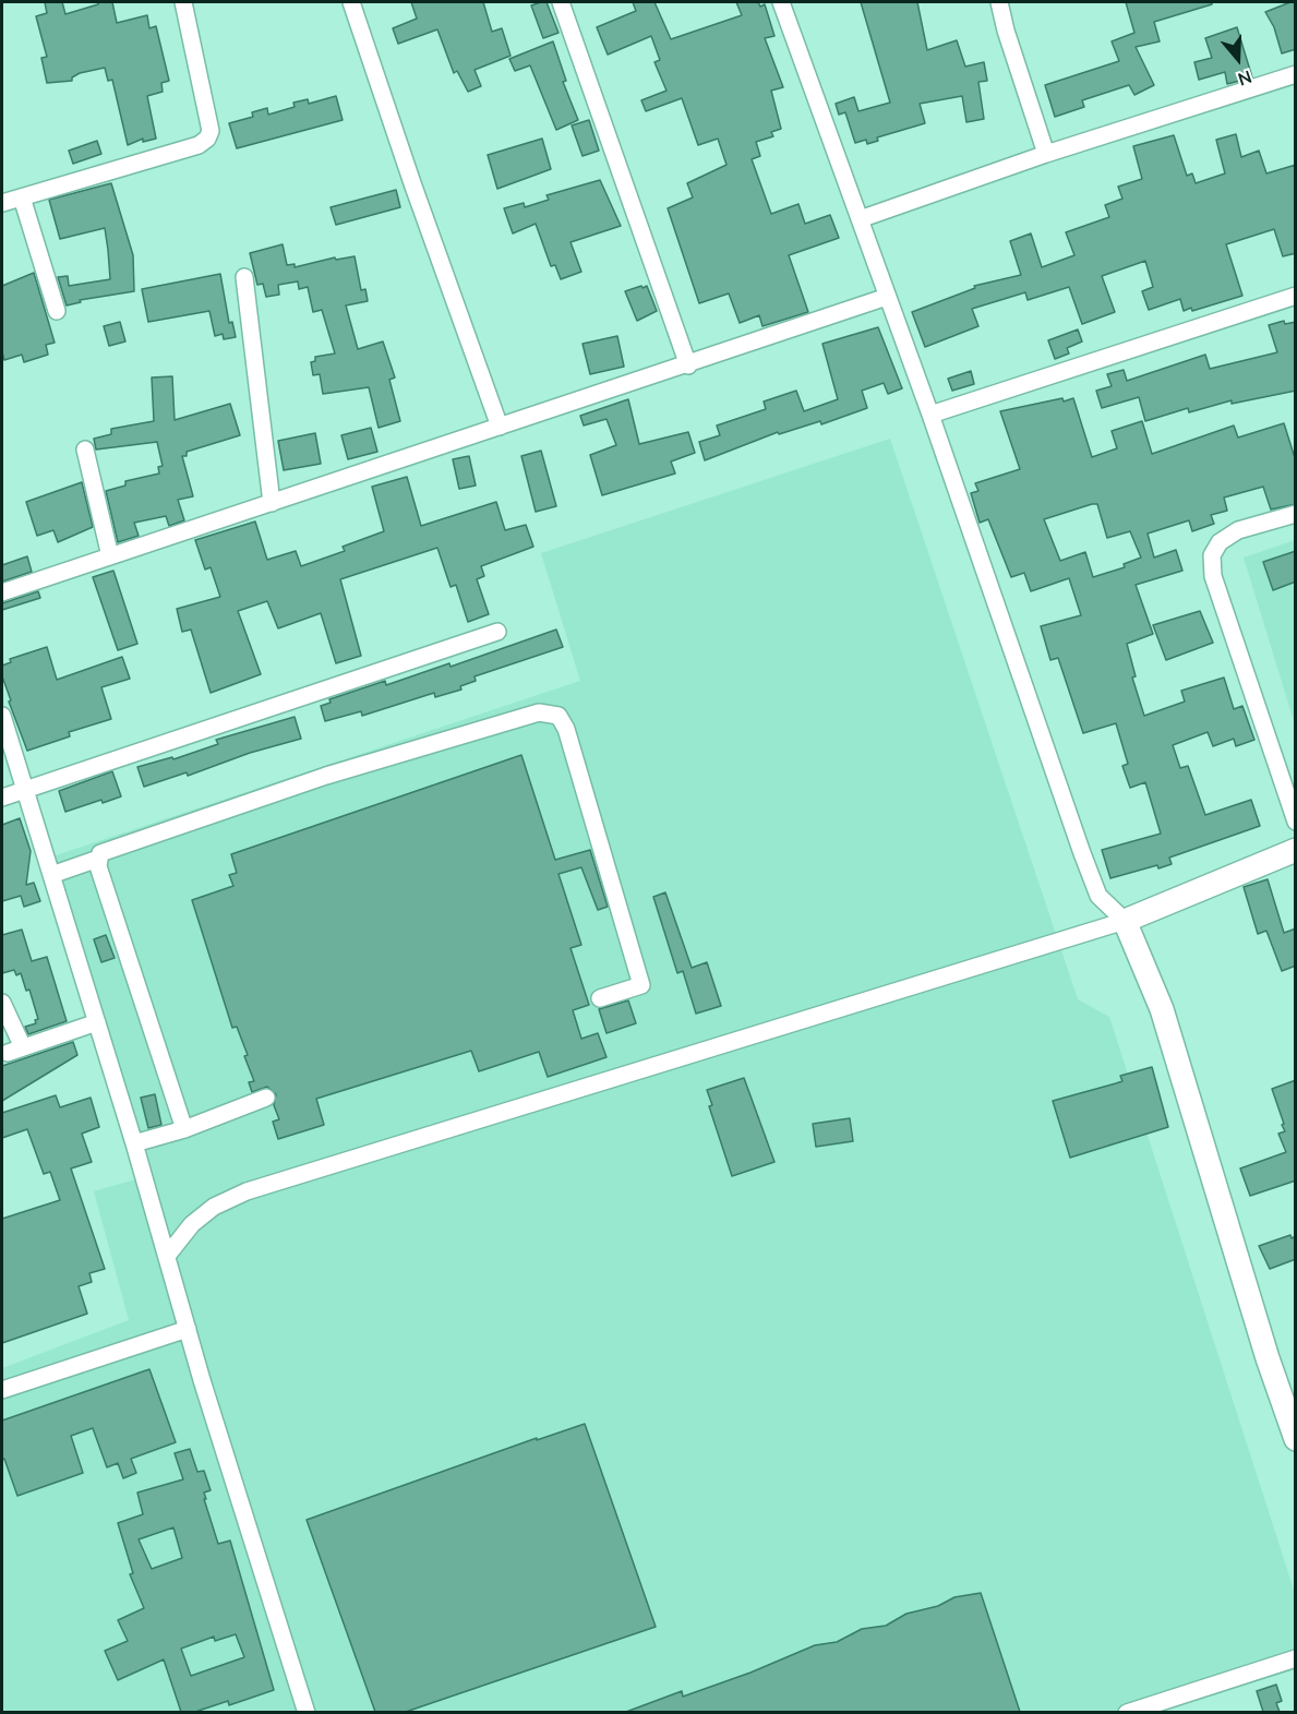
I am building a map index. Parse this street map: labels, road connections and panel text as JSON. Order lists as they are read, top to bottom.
{
  "north": "bottom"
}
